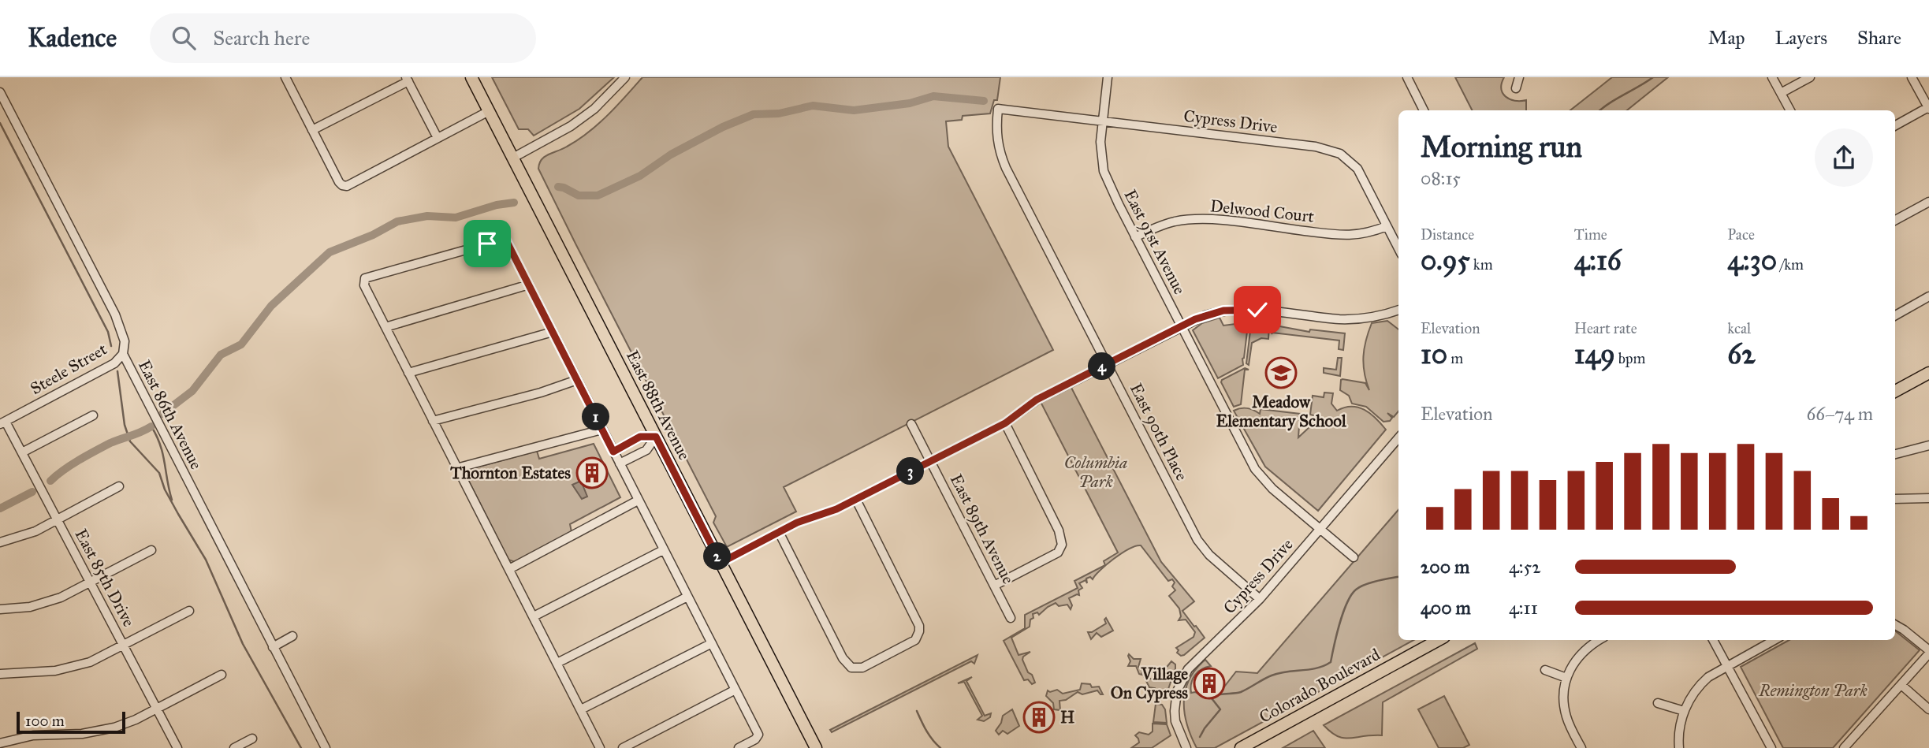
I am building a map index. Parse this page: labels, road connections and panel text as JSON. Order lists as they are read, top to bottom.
{
  "streets": {
    "main road": ["East 88th Avenue", "Colorado Boulevard"],
    "street": [
      "Cypress Drive",
      "Delwood Court",
      "East 91st Avenue",
      "Steele Street",
      "East 86th Avenue",
      "East 90th Place",
      "East 89th Avenue",
      "East 85th Drive"
    ]
  },
  "crossings": [
    ["Cypress Drive", "Delwood Court"],
    ["Cypress Drive", "East 91st Avenue"],
    ["Cypress Drive", "East 90th Place"],
    ["Delwood Court", "East 91st Avenue"],
    ["Steele Street", "East 86th Avenue"],
    ["Steele Street", "East 85th Drive"]
  ],
  "parks": ["Columbia Park", "Remington Park"],
  "places": {
    "school or university": ["Meadow Elementary School"],
    "building": ["Thornton Estates", "Village On Cypress", "H"]
  },
  "scale_bar": "100 m",
  "page": {
    "header": "Kadence",
    "search": "Search here",
    "nav": ["Map", "Layers", "Share"],
    "heading": ["Morning run", "08:15"],
    "stats": [
      ["Distance", "0.95 km"],
      ["Time", "4:16"],
      ["Pace", "4:30 /km"],
      ["Elevation", "10 m"],
      ["Heart rate", "149 bpm"],
      ["kcal", "62"]
    ],
    "pins": [
      "4",
      "1",
      "3",
      "2"
    ],
    "chart": ["Elevation", "66–74 m"],
    "list": [
      {
        "name": "200 m",
        "note": "4:52"
      },
      {
        "name": "400 m",
        "note": "4:11"
      }
    ],
    "scale": "100 m"
  }
}
